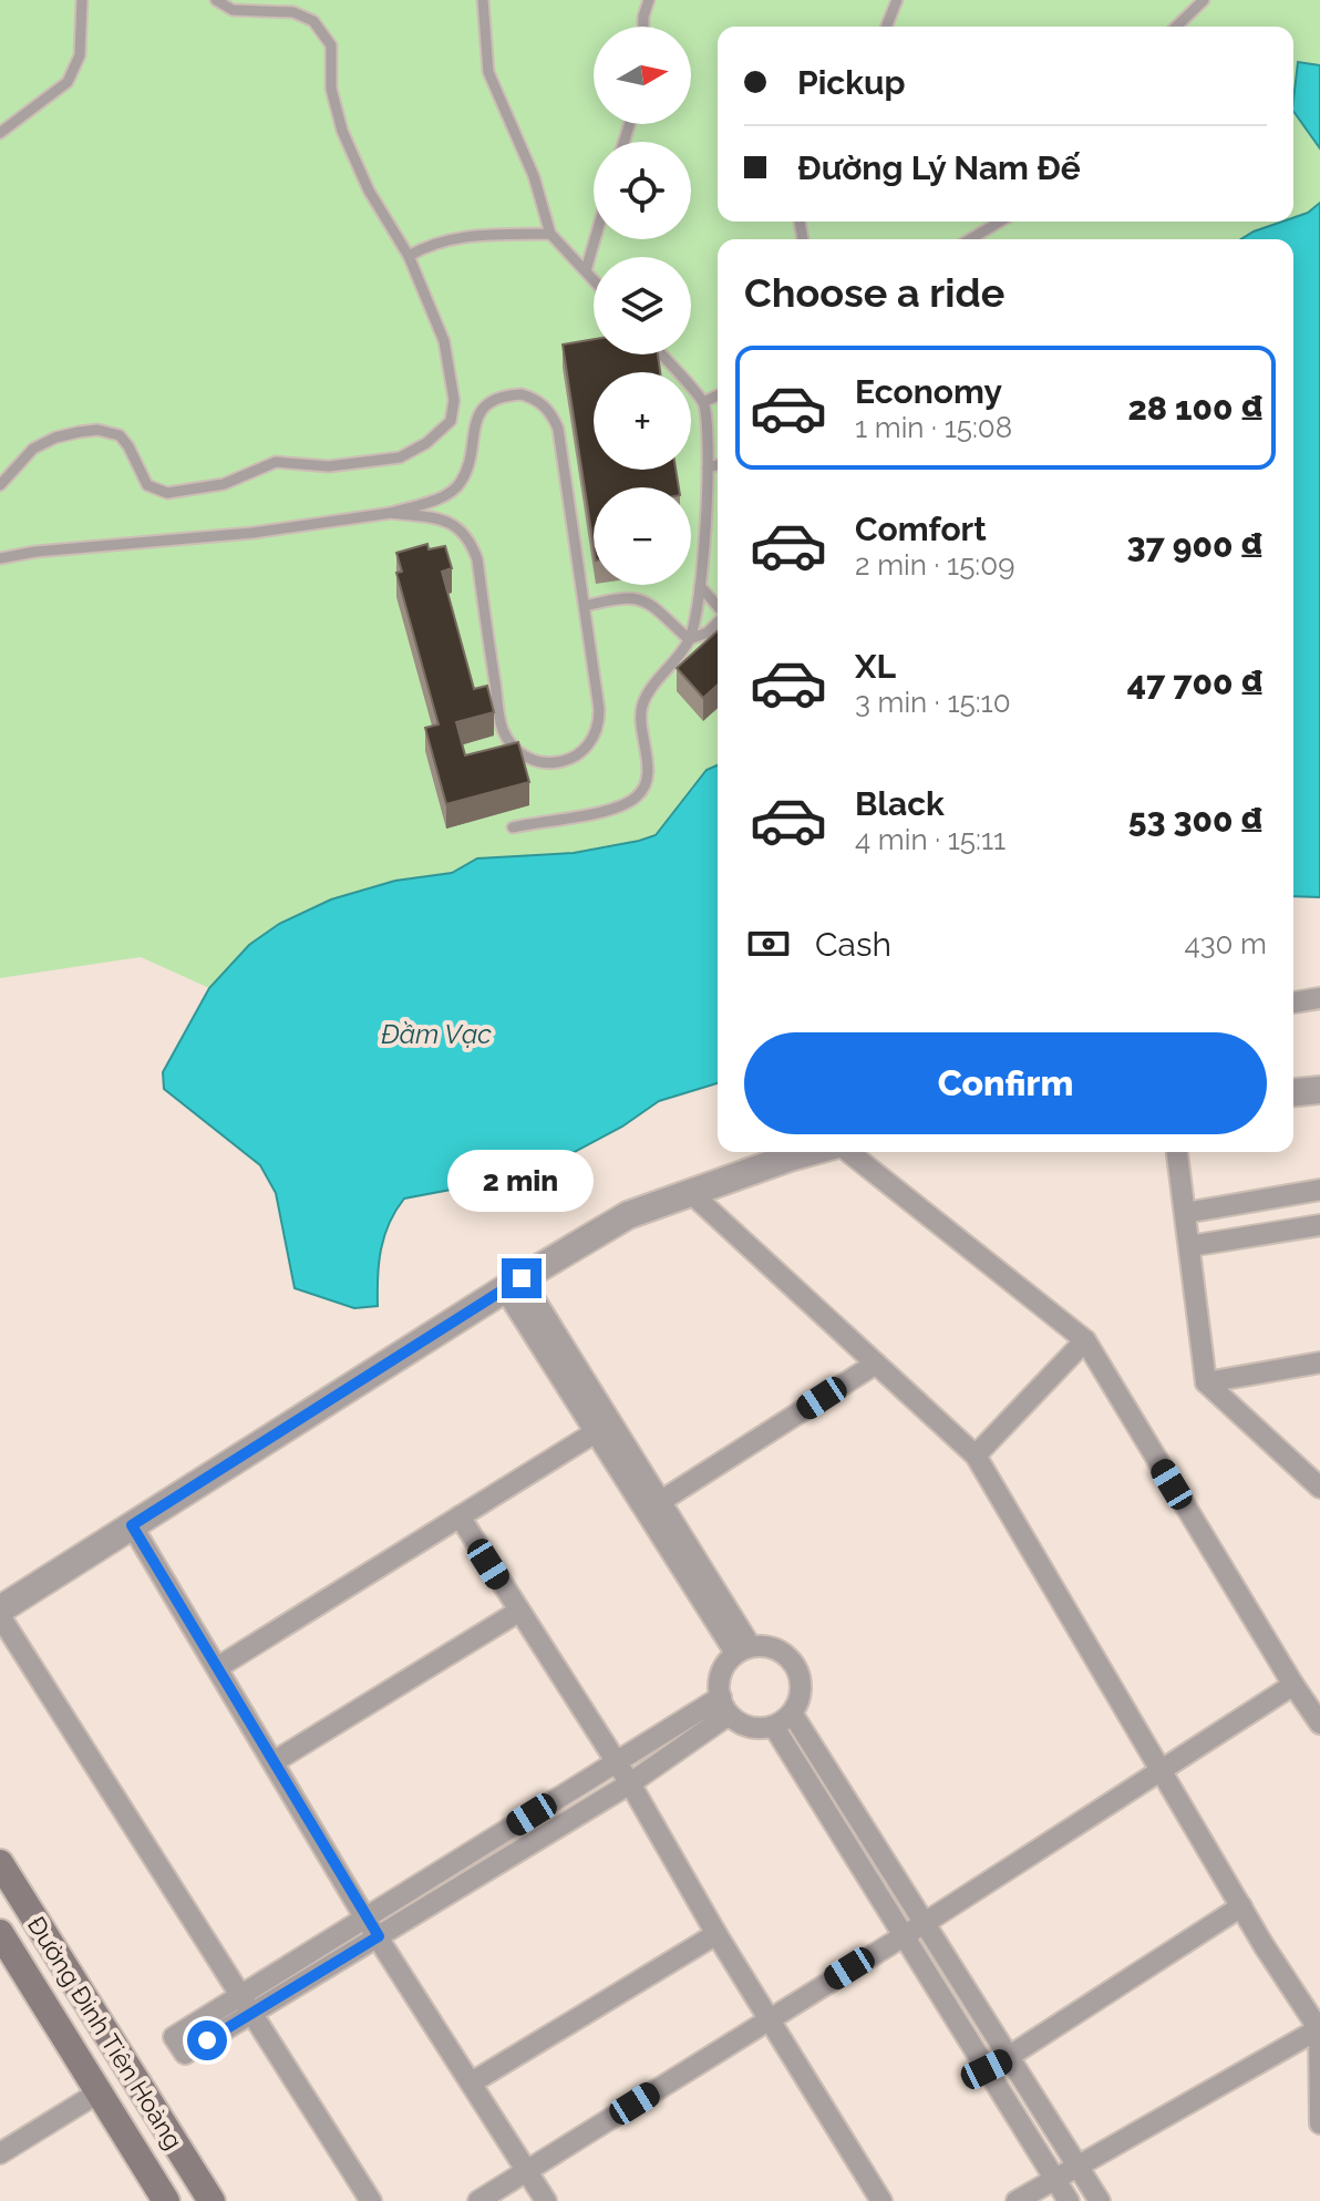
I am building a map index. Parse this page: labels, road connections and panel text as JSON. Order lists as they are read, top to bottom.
{
  "streets": {
    "main road": ["Đường Đinh Tiên Hoàng"]
  },
  "water": ["Đầm Vạc"],
  "north": "right",
  "page": {
    "map_buttons": ["+", "−"],
    "banner": ["Pickup", "Đường Lý Nam Đế"],
    "heading": "Choose a ride",
    "list": [
      {
        "name": "Economy",
        "note": "1 min · 15:08",
        "value": "28 100 ₫"
      },
      {
        "name": "Comfort",
        "note": "2 min · 15:09",
        "value": "37 900 ₫"
      },
      {
        "name": "XL",
        "note": "3 min · 15:10",
        "value": "47 700 ₫"
      },
      {
        "name": "Black",
        "note": "4 min · 15:11",
        "value": "53 300 ₫"
      }
    ],
    "pay": ["Cash", "430 m"],
    "buttons": "Confirm",
    "bubble": "2 min"
  }
}
